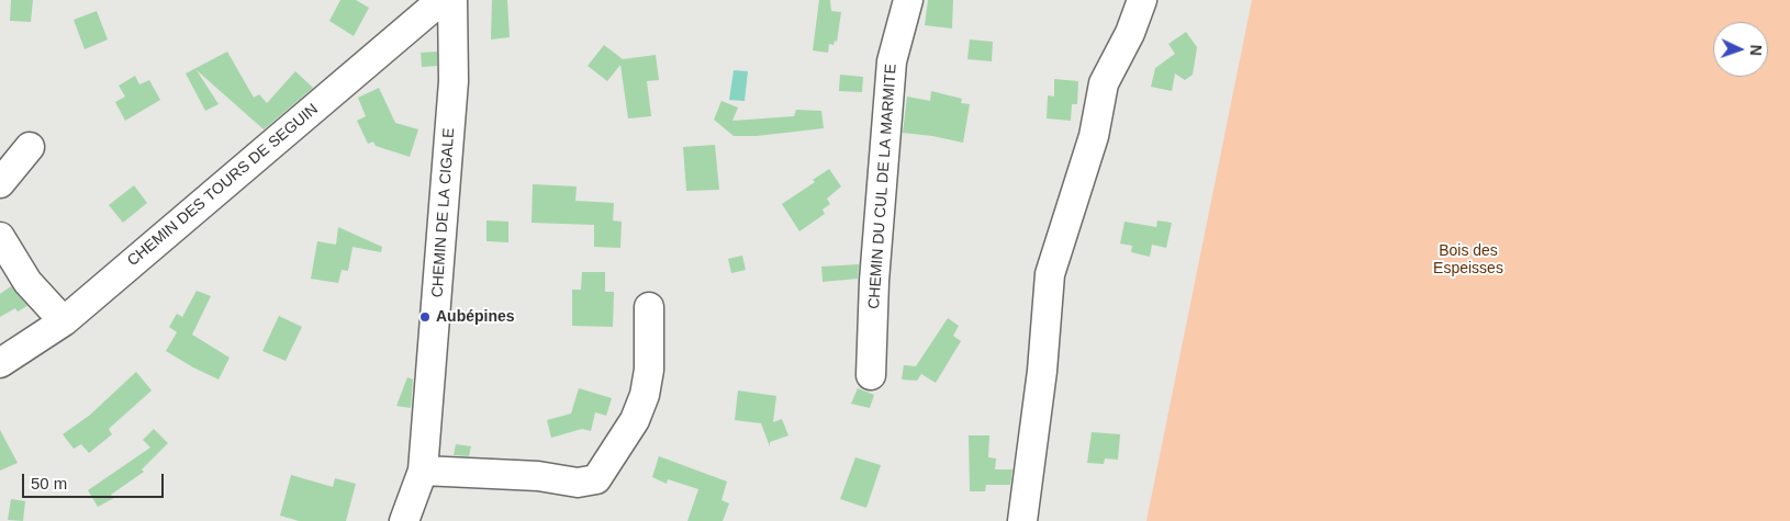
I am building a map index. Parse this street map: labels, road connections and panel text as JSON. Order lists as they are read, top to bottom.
{
  "streets": {
    "street": ["CHEMIN DES TOURS DE SEGUIN", "CHEMIN DU CUL DE LA MARMITE", "CHEMIN DE LA CIGALE"]
  },
  "parks": ["Bois des Espeisses"],
  "places": ["Aubépines"],
  "scale_bar": "50 m",
  "north": "right"
}
